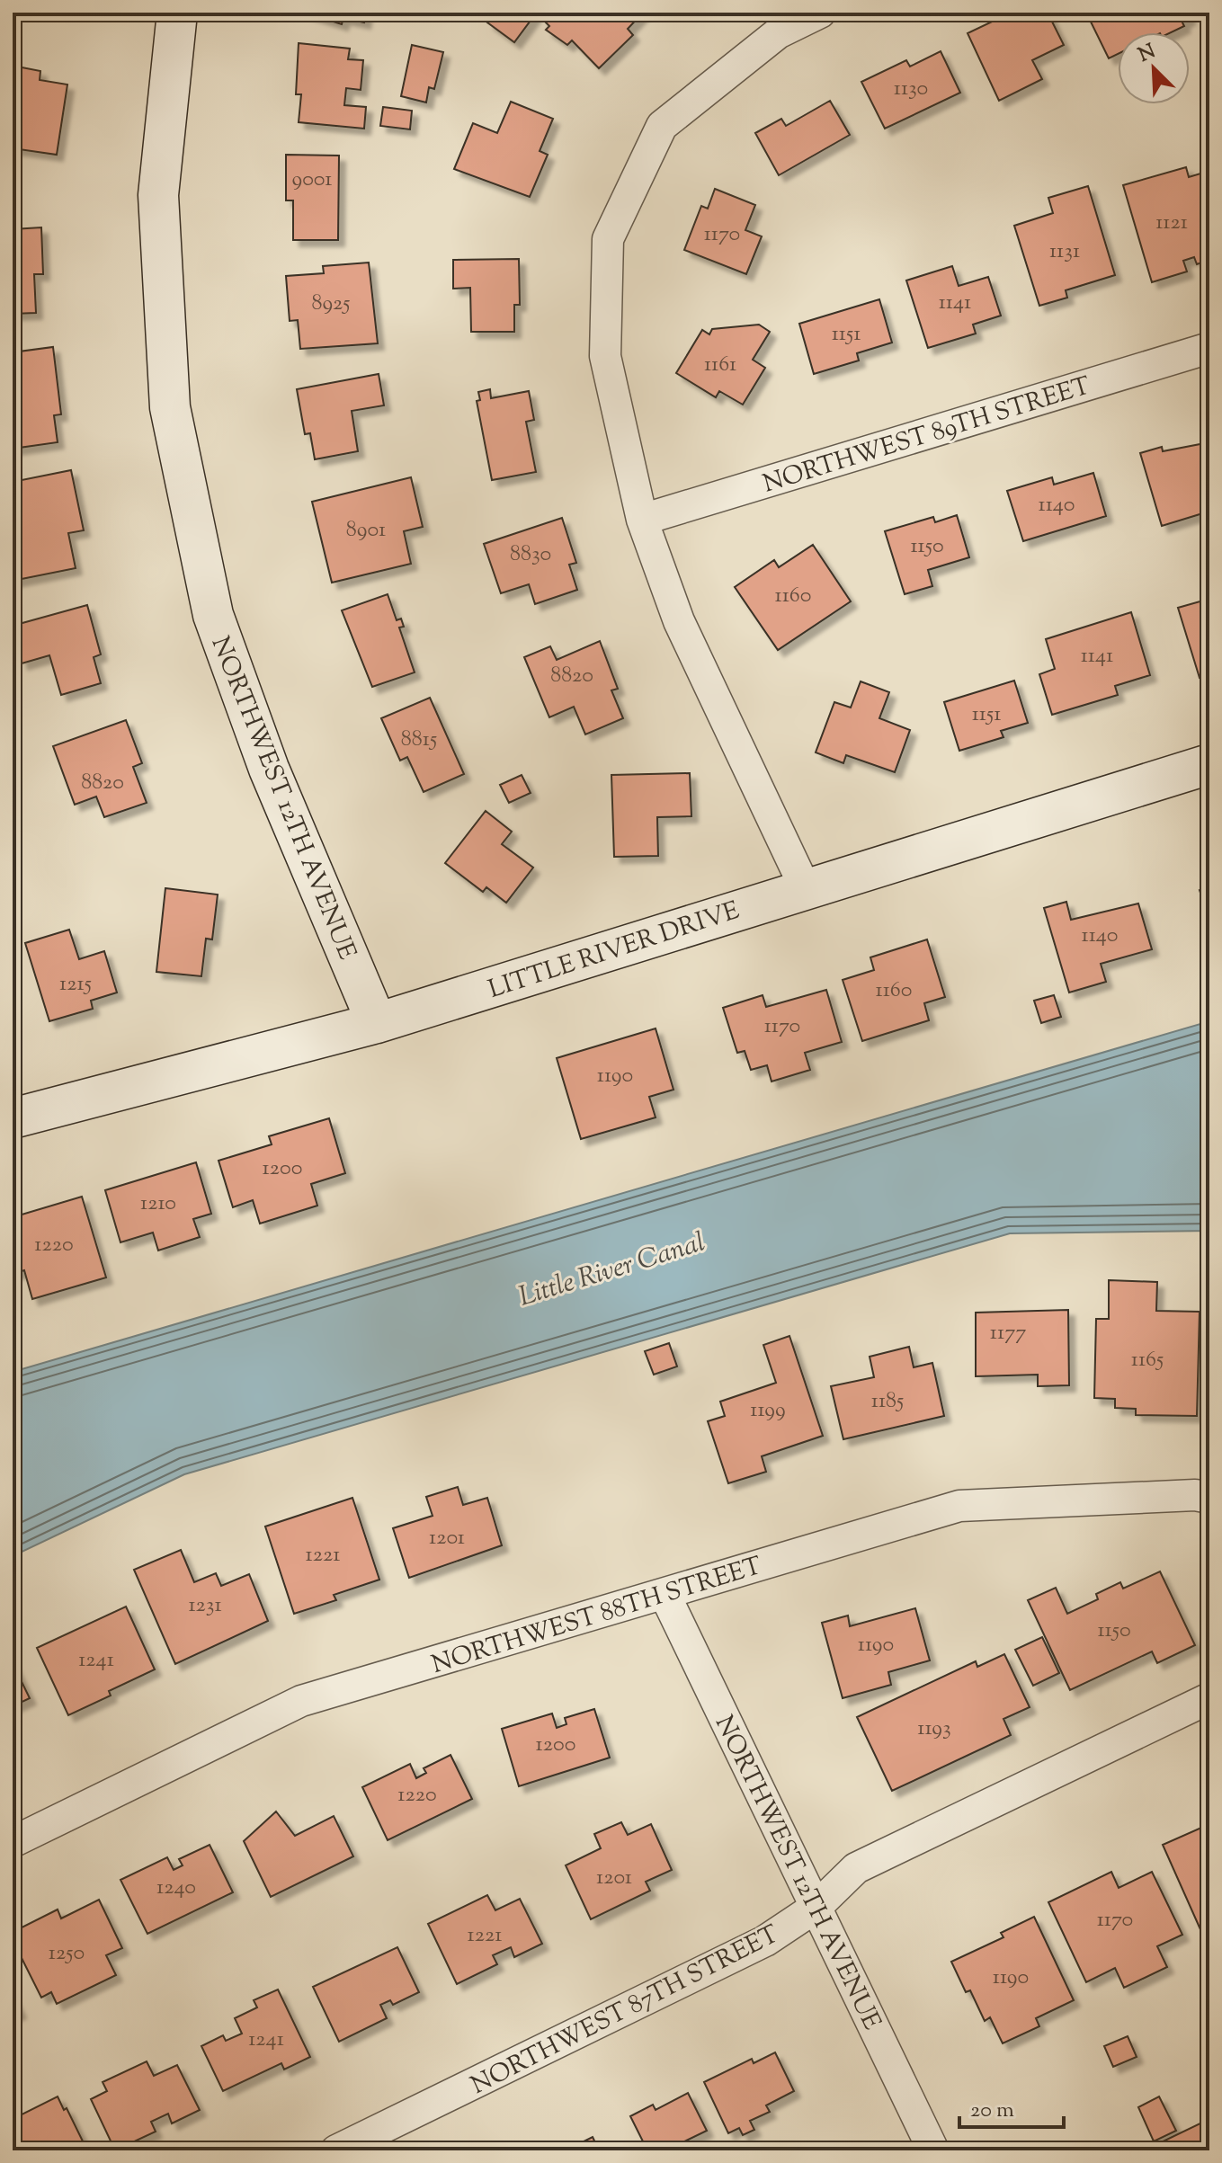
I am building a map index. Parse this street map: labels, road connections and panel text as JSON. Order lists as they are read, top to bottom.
{
  "streets": {
    "street": [
      "NORTHWEST 89TH STREET",
      "NORTHWEST 12TH AVENUE",
      "LITTLE RIVER DRIVE",
      "NORTHWEST 88TH STREET",
      "NORTHWEST 87TH STREET"
    ]
  },
  "crossings": [
    ["NORTHWEST 12TH AVENUE", "LITTLE RIVER DRIVE"],
    ["NORTHWEST 12TH AVENUE", "NORTHWEST 88TH STREET"],
    ["NORTHWEST 12TH AVENUE", "NORTHWEST 87TH STREET"]
  ],
  "water": ["Little River Canal"],
  "house_numbers": [
    "1130",
    "9001",
    "1121",
    "1170",
    "1131",
    "1141",
    "8925",
    "1151",
    "1161",
    "1140",
    "8901",
    "1150",
    "8830",
    "1160",
    "1141",
    "8820",
    "1151",
    "8815",
    "8820",
    "1140",
    "1215",
    "1160",
    "1170",
    "1190",
    "1200",
    "1210",
    "1220",
    "1177",
    "1165",
    "1185",
    "1199",
    "1201",
    "1221",
    "1231",
    "1150",
    "1190",
    "1241",
    "1193",
    "1200",
    "1220",
    "1201",
    "1240",
    "1170",
    "1221",
    "1250",
    "1190",
    "1241"
  ],
  "scale_bar": "20 m",
  "north": "top left"
}
